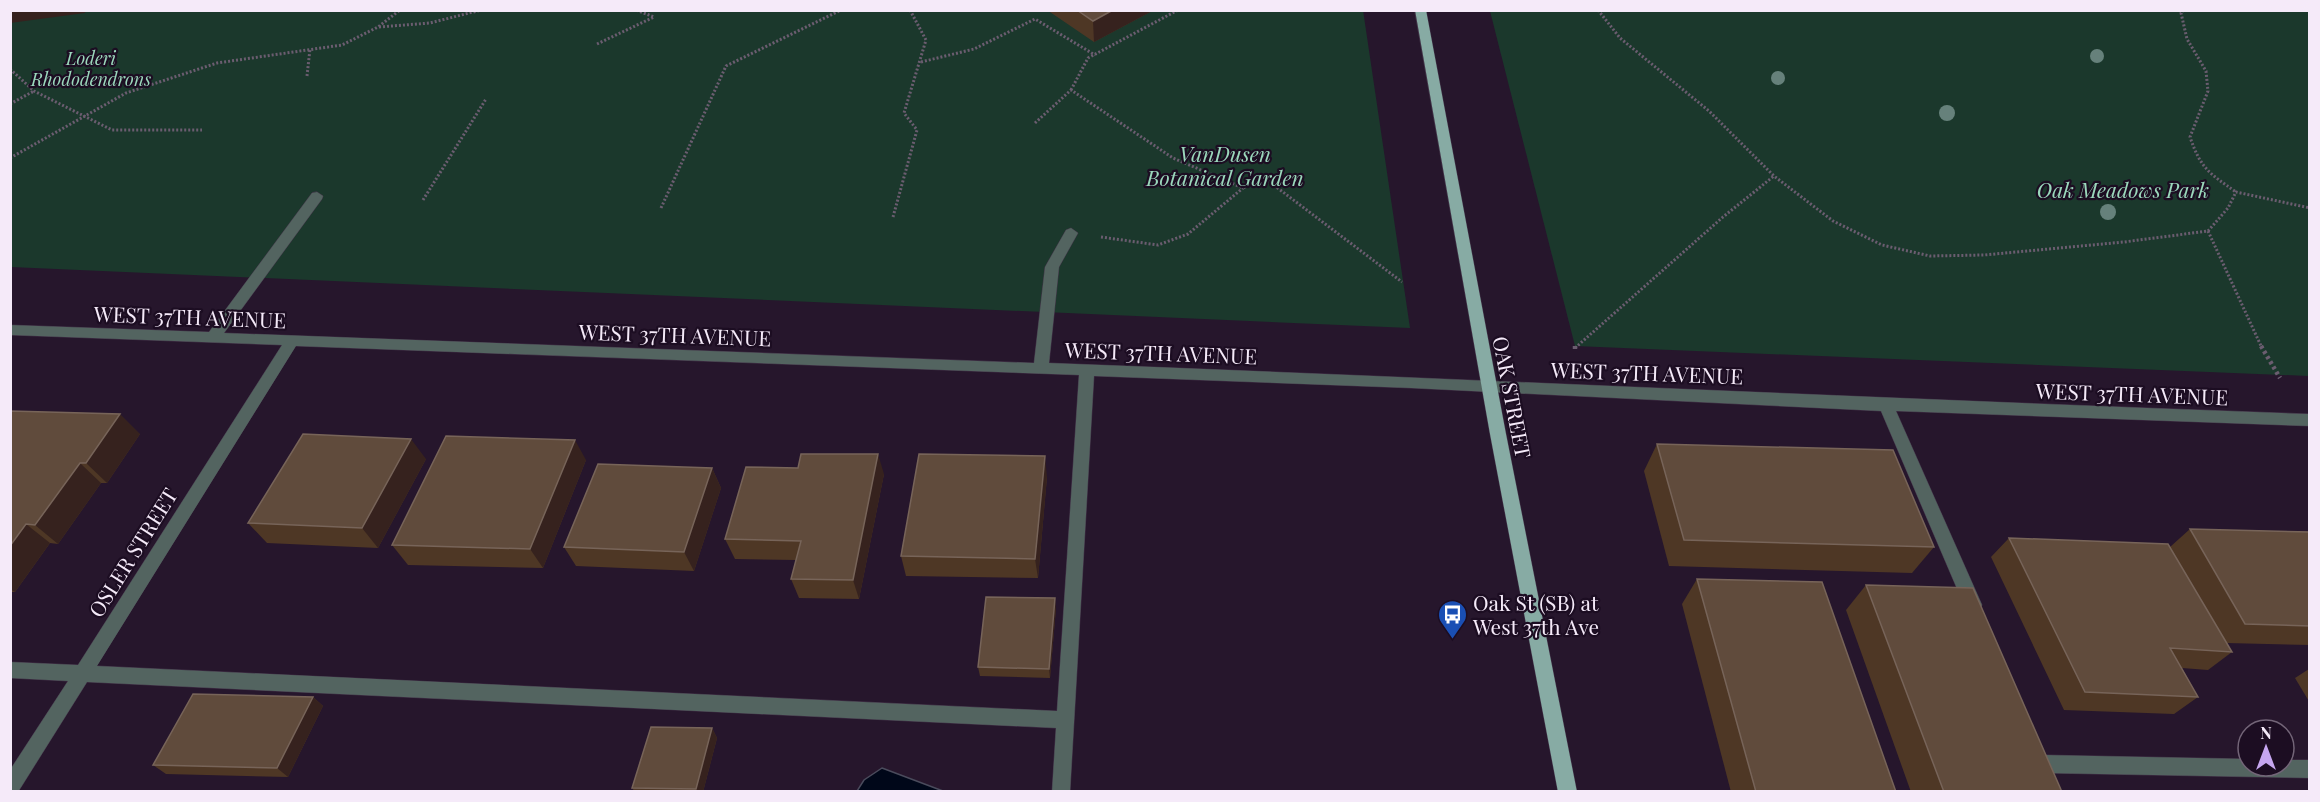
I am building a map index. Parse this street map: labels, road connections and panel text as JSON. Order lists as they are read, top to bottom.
{
  "streets": {
    "main road": ["OAK STREET"],
    "street": ["WEST 37TH AVENUE", "OSLER STREET"]
  },
  "crossings": [
    ["WEST 37TH AVENUE", "OAK STREET"],
    ["WEST 37TH AVENUE", "OSLER STREET"]
  ],
  "parks": ["Loderi Rhododendrons", "VanDusen Botanical Garden", "Oak Meadows Park"],
  "places": {
    "bus stop": ["Oak St (SB) at West 37th Ave"]
  },
  "north": "top"
}
